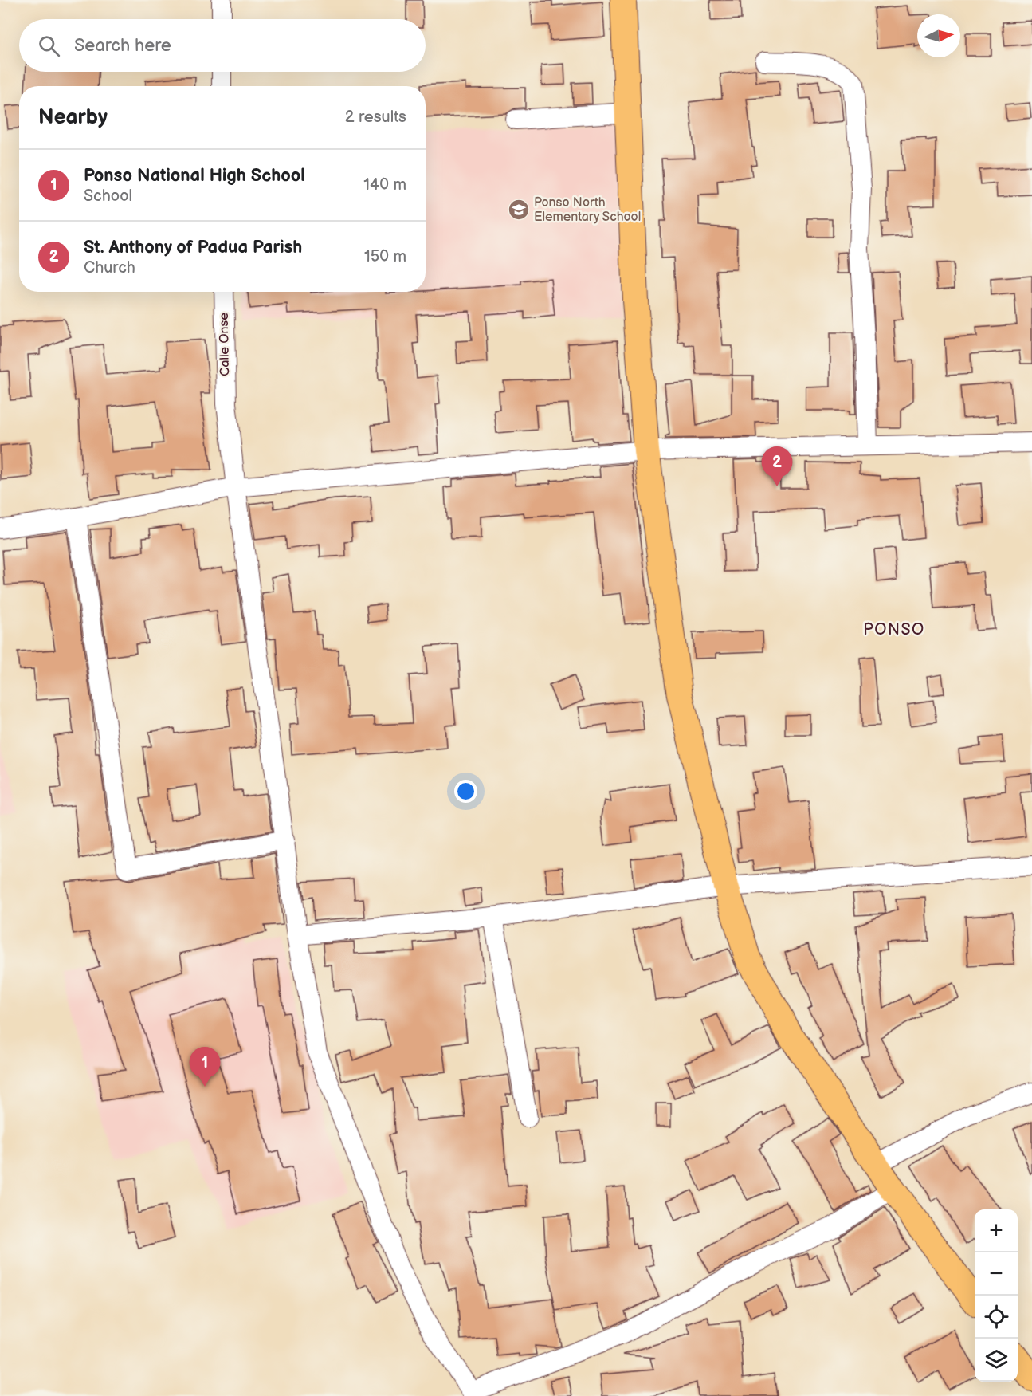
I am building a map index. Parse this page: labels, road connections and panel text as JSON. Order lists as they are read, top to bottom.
{
  "streets": {
    "street": ["Calle Onse"]
  },
  "districts": ["PONSO"],
  "places": {
    "school or university": ["Ponso North Elementary School"]
  },
  "north": "right",
  "page": {
    "search": "Search here",
    "heading": ["Nearby", "2 results"],
    "list": [
      {
        "mark": "1",
        "name": "Ponso National High School",
        "note": "School",
        "value": "140 m"
      },
      {
        "mark": "2",
        "name": "St. Anthony of Padua Parish",
        "note": "Church",
        "value": "150 m"
      }
    ],
    "pins": ["2", "1"],
    "map_buttons": ["+", "−"]
  }
}
